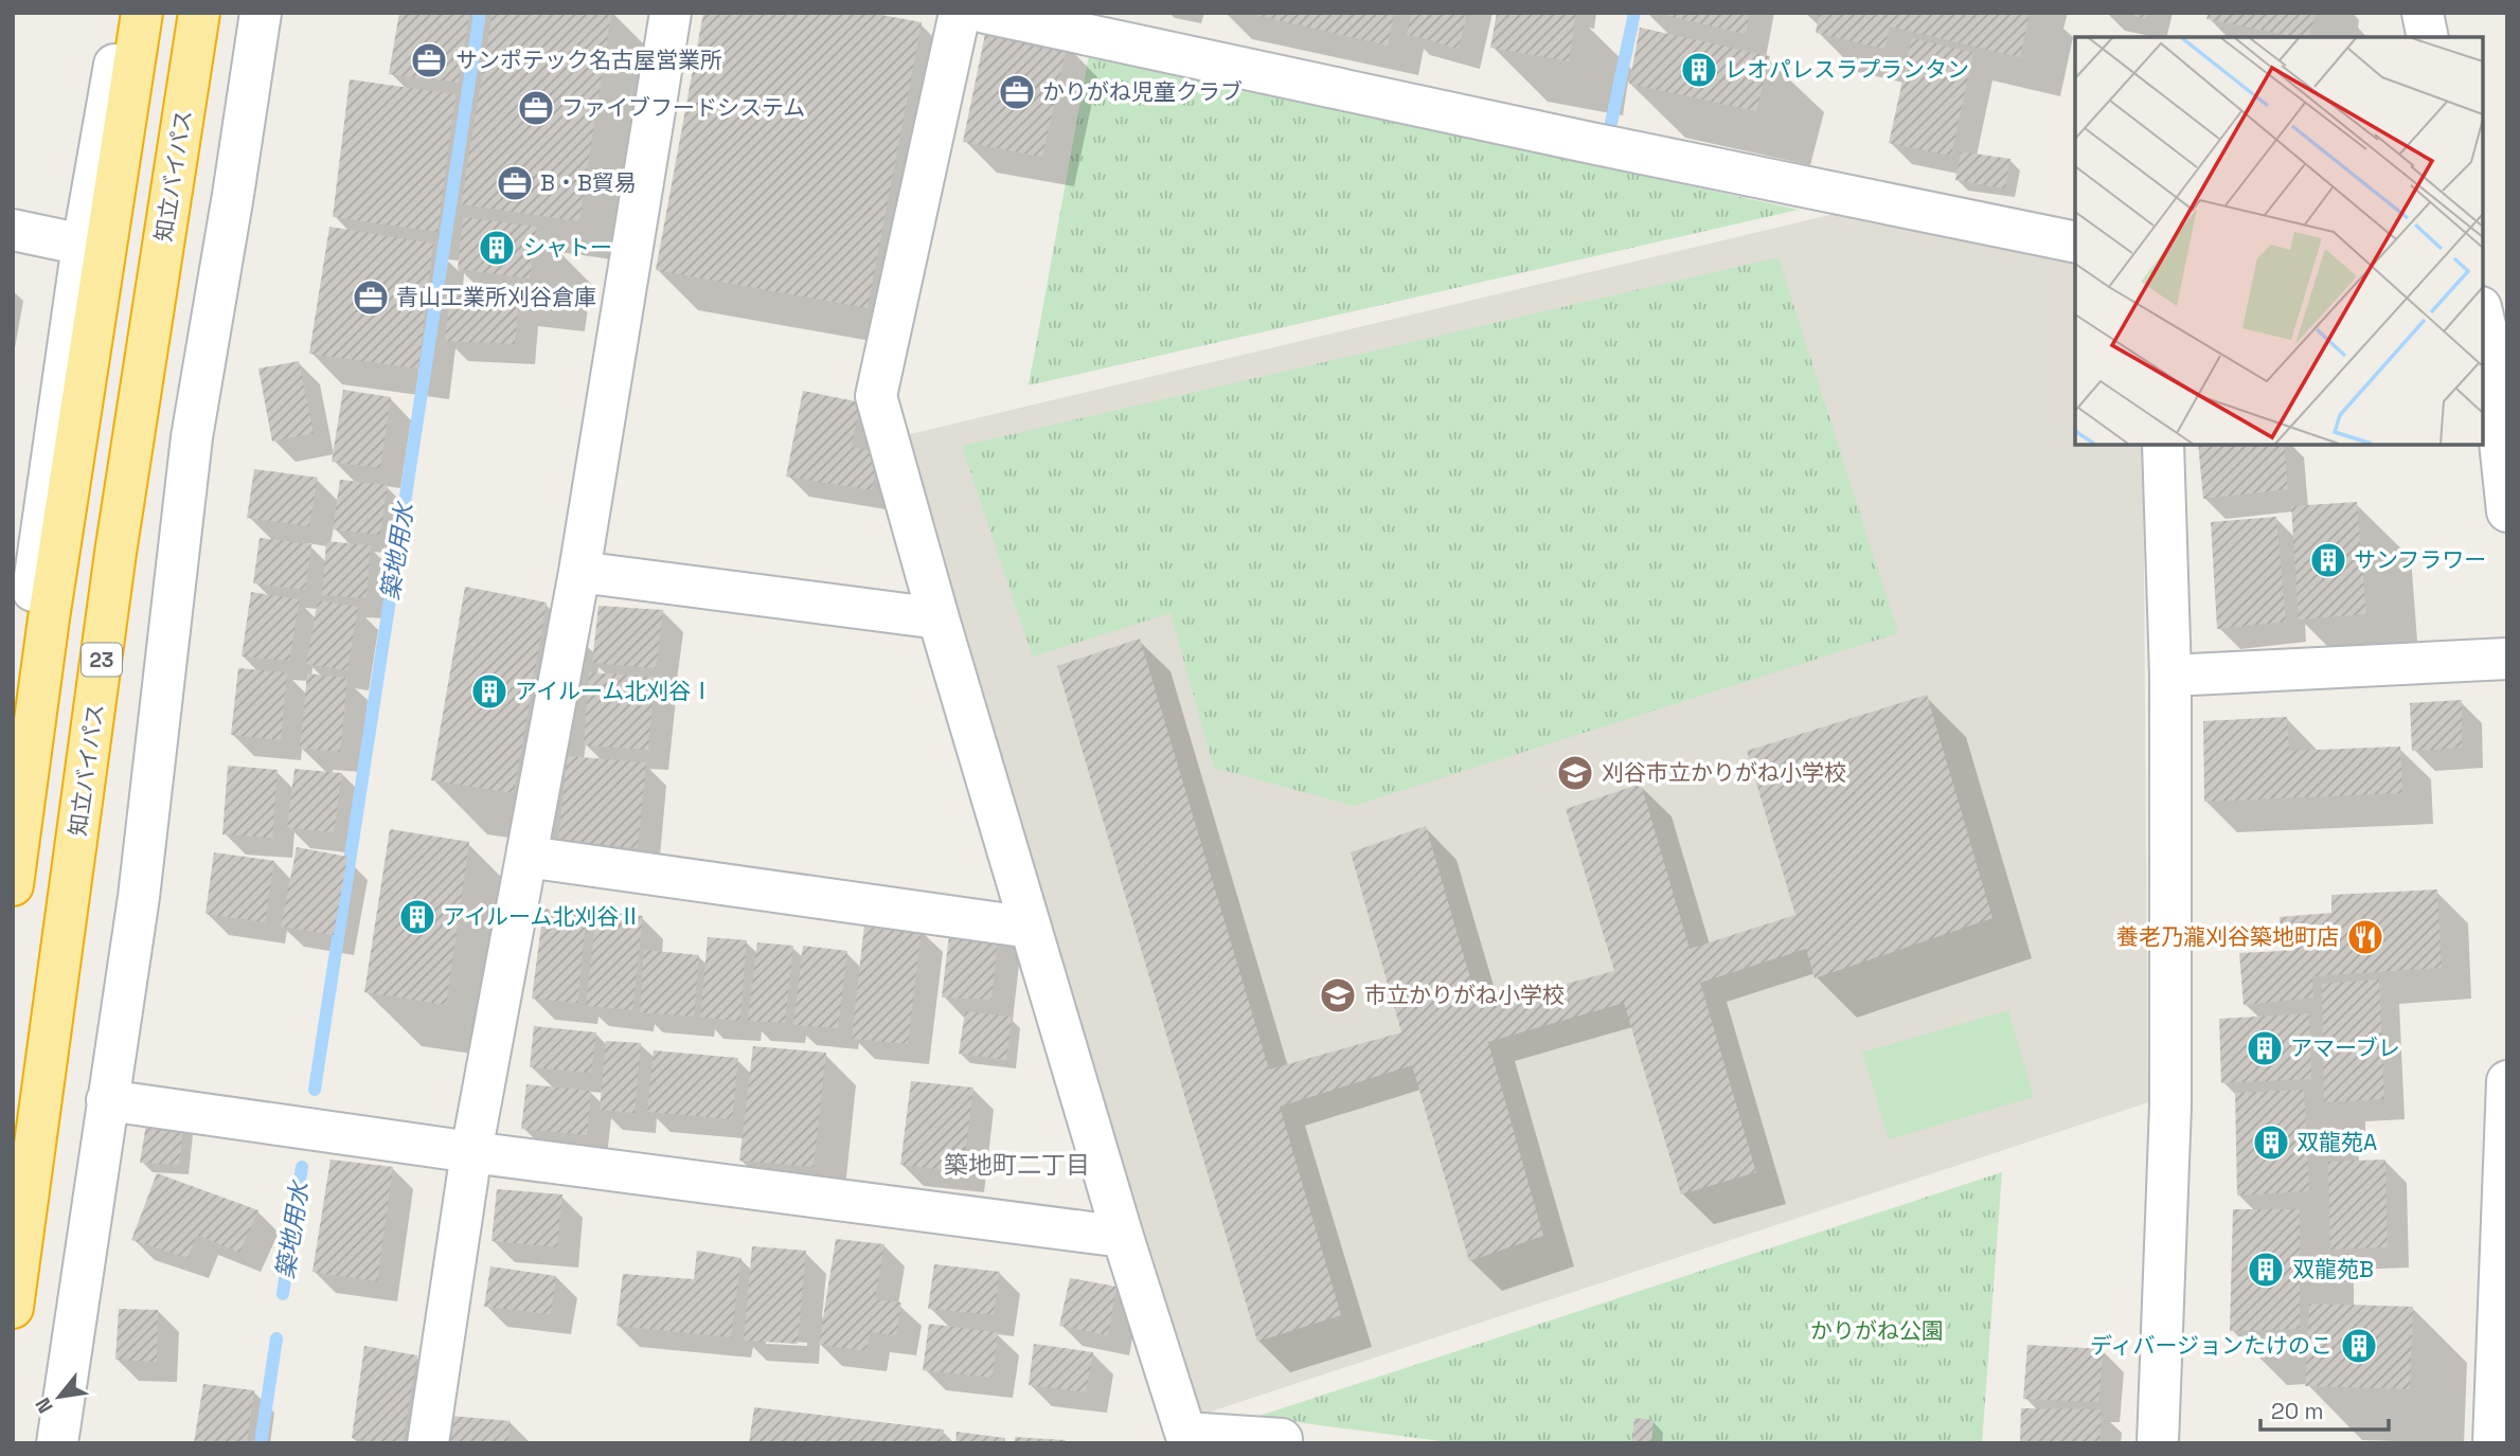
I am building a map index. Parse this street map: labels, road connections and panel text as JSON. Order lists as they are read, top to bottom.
{
  "streets": {
    "highway": ["知立バイパス", "23"]
  },
  "districts": ["築地町二丁目"],
  "water": ["築地用水"],
  "parks": ["かりがね公園"],
  "places": {
    "office": [
      "サンポテック名古屋営業所",
      "かりがね児童クラブ",
      "ファイブフードシステム",
      "B・B貿易",
      "青山工業所刈谷倉庫"
    ],
    "building": [
      "レオパレスラプランタン",
      "シャトー",
      "サンフラワー",
      "アイルーム北刈谷Ⅰ",
      "アイルーム北刈谷Ⅱ",
      "アマーブレ",
      "双龍苑A",
      "双龍苑B",
      "ディバージョンたけのこ"
    ],
    "school or university": ["刈谷市立かりがね小学校", "市立かりがね小学校"],
    "restaurant": ["養老乃瀧刈谷築地町店"]
  },
  "scale_bar": "20 m",
  "north": "bottom left"
}
